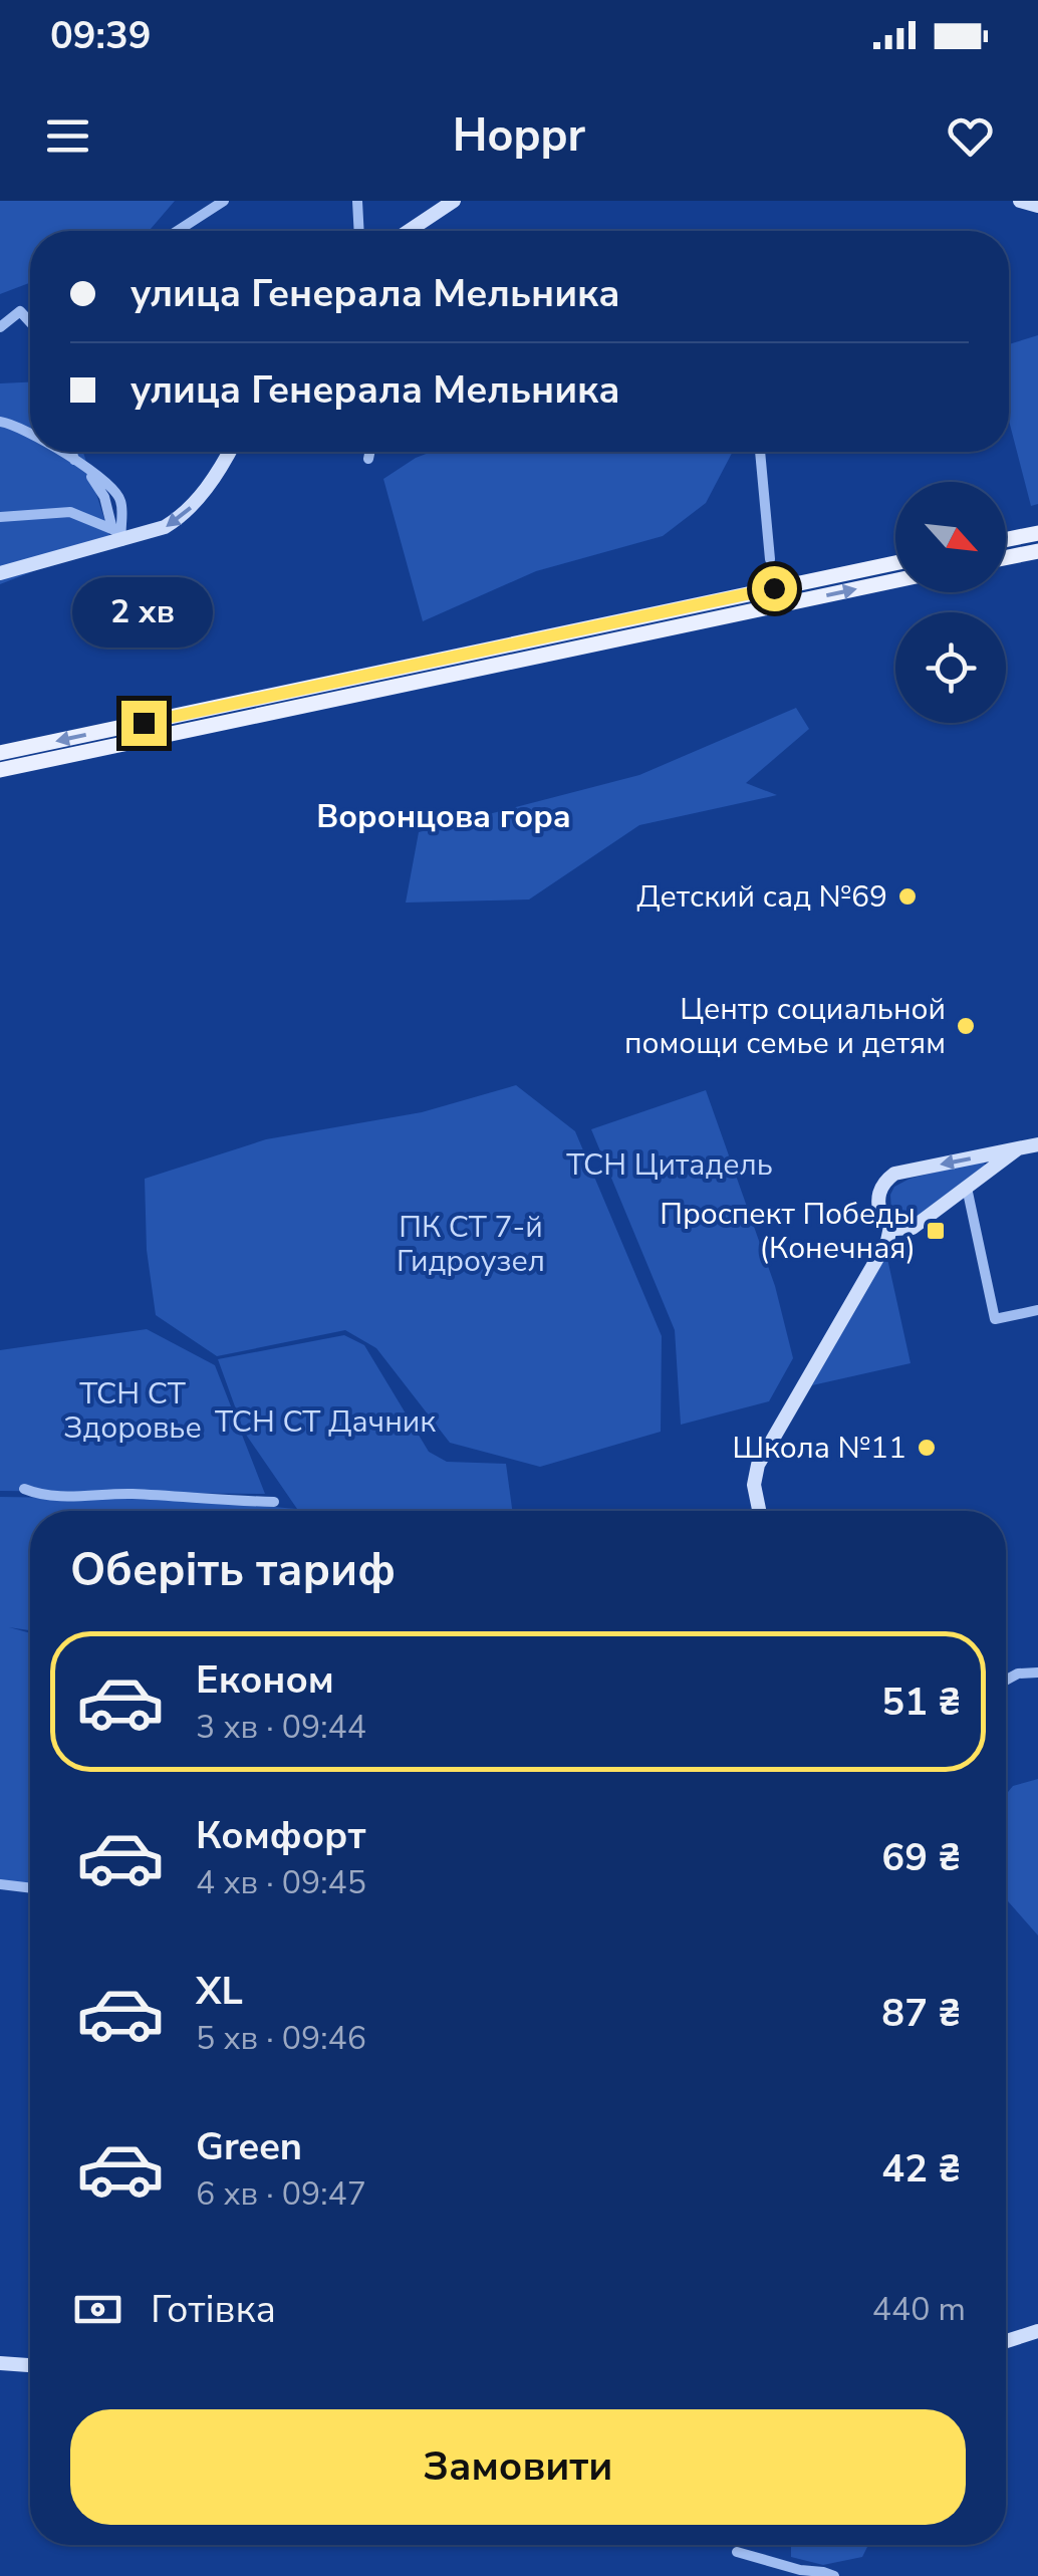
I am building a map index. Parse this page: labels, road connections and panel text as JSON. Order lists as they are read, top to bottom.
{
  "districts": ["Воронцова гора"],
  "parks": [
    "ТСН Цитадель",
    "ПК СТ 7-й Гидроузел",
    "ТСН СТ Здоровье",
    "ТСН СТ Дачник"
  ],
  "places": {
    "other": ["Детский сад №69", "Центр социальной помощи семье и детям", "Школа №11"],
    "transit": ["Проспект Победы (Конечная)"]
  },
  "north": "bottom right",
  "page": {
    "status": "09:39",
    "header": "Hoppr",
    "banner": ["улица Генерала Мельника", "улица Генерала Мельника"],
    "bubble": "2 хв",
    "heading": "Оберіть тариф",
    "list": [
      {
        "name": "Економ",
        "note": "3 хв · 09:44",
        "value": "51 ₴"
      },
      {
        "name": "Комфорт",
        "note": "4 хв · 09:45",
        "value": "69 ₴"
      },
      {
        "name": "XL",
        "note": "5 хв · 09:46",
        "value": "87 ₴"
      },
      {
        "name": "Green",
        "note": "6 хв · 09:47",
        "value": "42 ₴"
      }
    ],
    "pay": ["Готівка", "440 m"],
    "buttons": "Замовити"
  }
}
